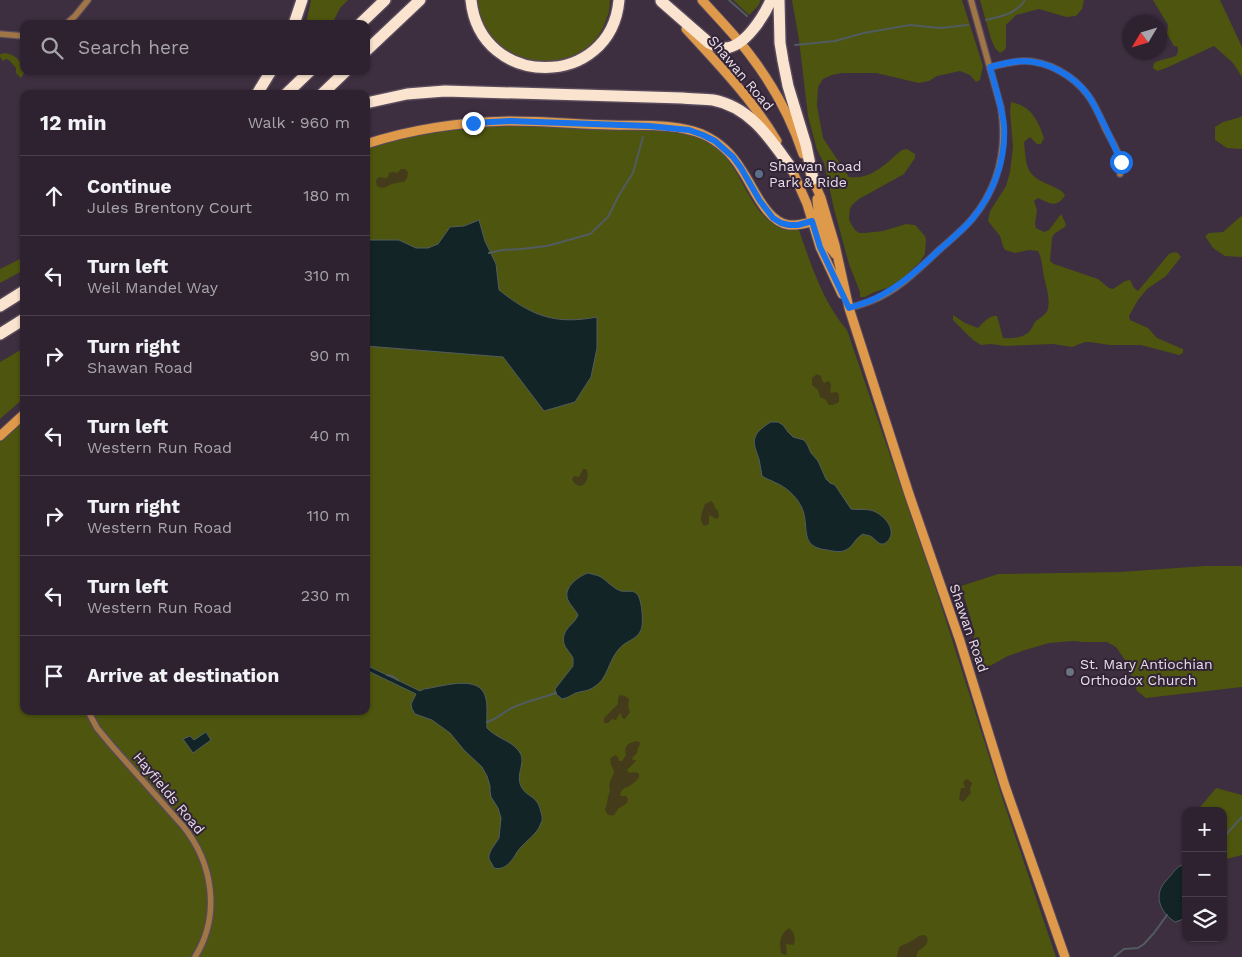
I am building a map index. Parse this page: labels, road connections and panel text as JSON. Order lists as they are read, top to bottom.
{
  "streets": {
    "main road": ["Shawan Road"],
    "street": ["Hayfields Road"]
  },
  "places": ["Shawan Road Park & Ride", "St. Mary Antiochian Orthodox Church"],
  "north": "bottom left",
  "page": {
    "search": "Search here",
    "heading": ["12 min", "Walk · 960 m"],
    "list": [
      ["Continue", "Jules Brentony Court", "180 m"],
      ["Turn left", "Weil Mandel Way", "310 m"],
      ["Turn right", "Shawan Road", "90 m"],
      ["Turn left", "Western Run Road", "40 m"],
      ["Turn right", "Western Run Road", "110 m"],
      ["Turn left", "Western Run Road", "230 m"],
      "Arrive at destination"
    ],
    "map_buttons": ["+", "−"]
  }
}
